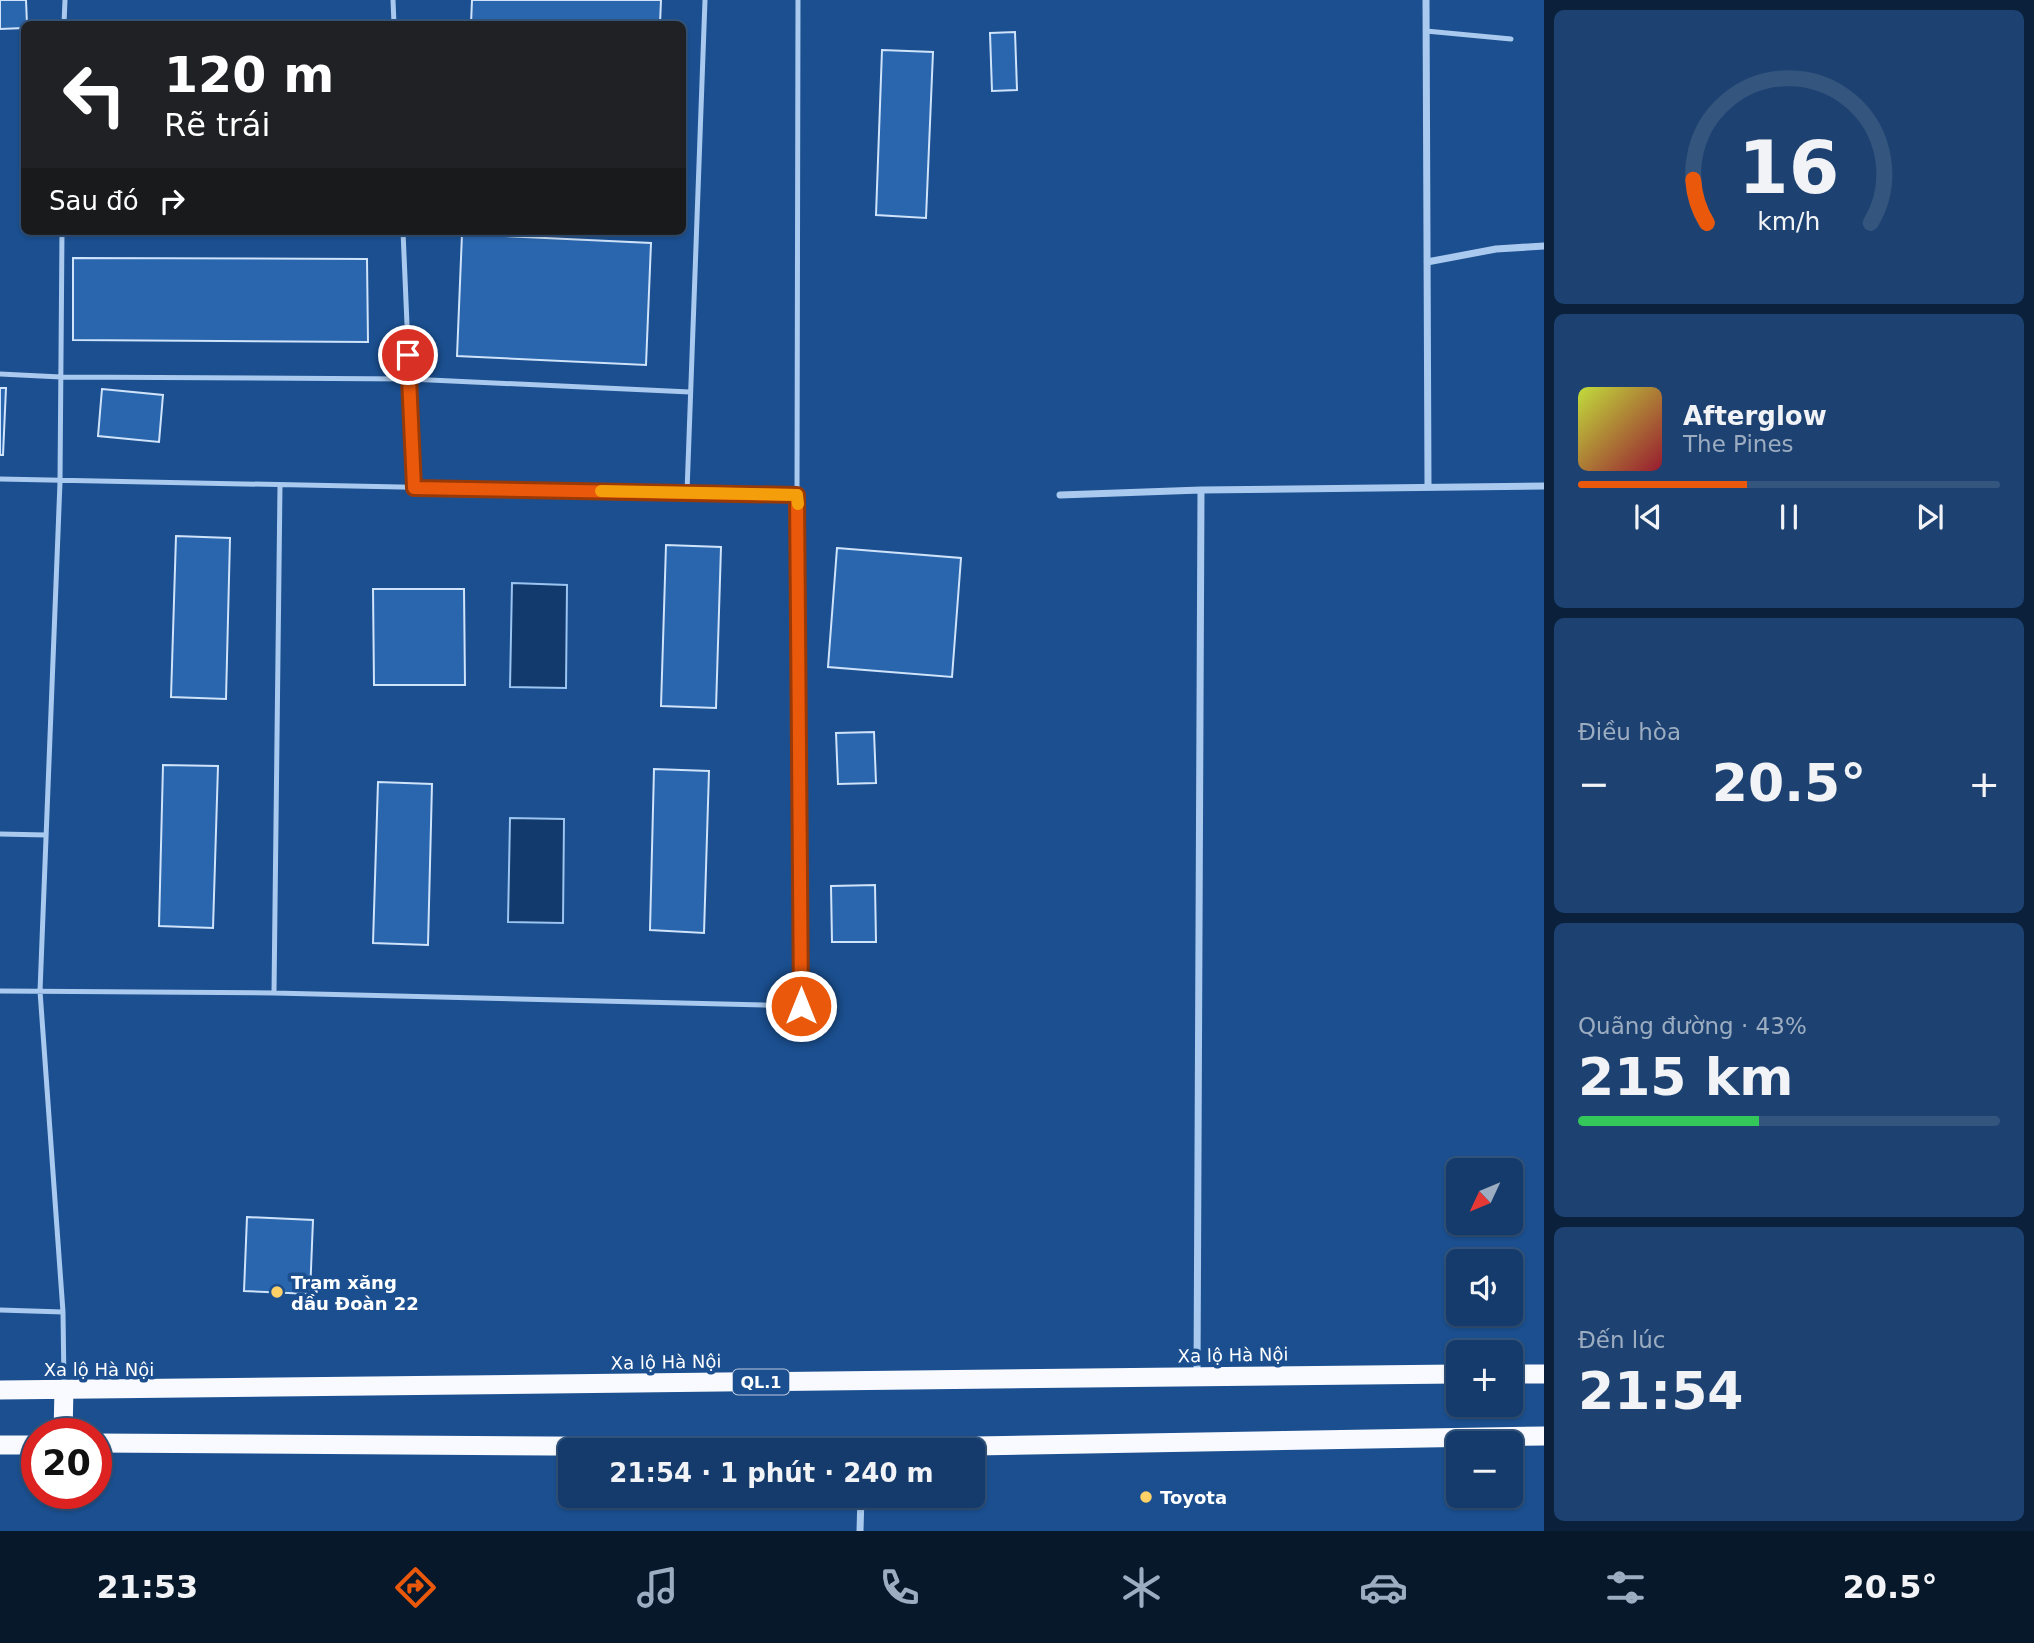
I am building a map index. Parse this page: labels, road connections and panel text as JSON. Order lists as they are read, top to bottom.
{
  "streets": {
    "highway": ["Xa lộ Hà Nội", "QL.1"]
  },
  "places": ["Trạm xăng dầu Đoàn 22", "Toyota"],
  "north": "bottom left",
  "page": {
    "turn": ["120 m", "Rẽ trái"],
    "then": "Sau đó",
    "song": ["Afterglow", "The Pines"],
    "tile": [
      "Điều hòa",
      ["Quãng đường · 43%", "215 km"],
      ["Đến lúc", "21:54"]
    ],
    "heat": ["−", "20.5°", "+"],
    "map_buttons": ["+", "−"],
    "limit": "20",
    "trip": "21:54 · 1 phút · 240 m",
    "tabs": ["21:53", "20.5°"],
    "gauge": ["16", "km/h"]
  }
}
